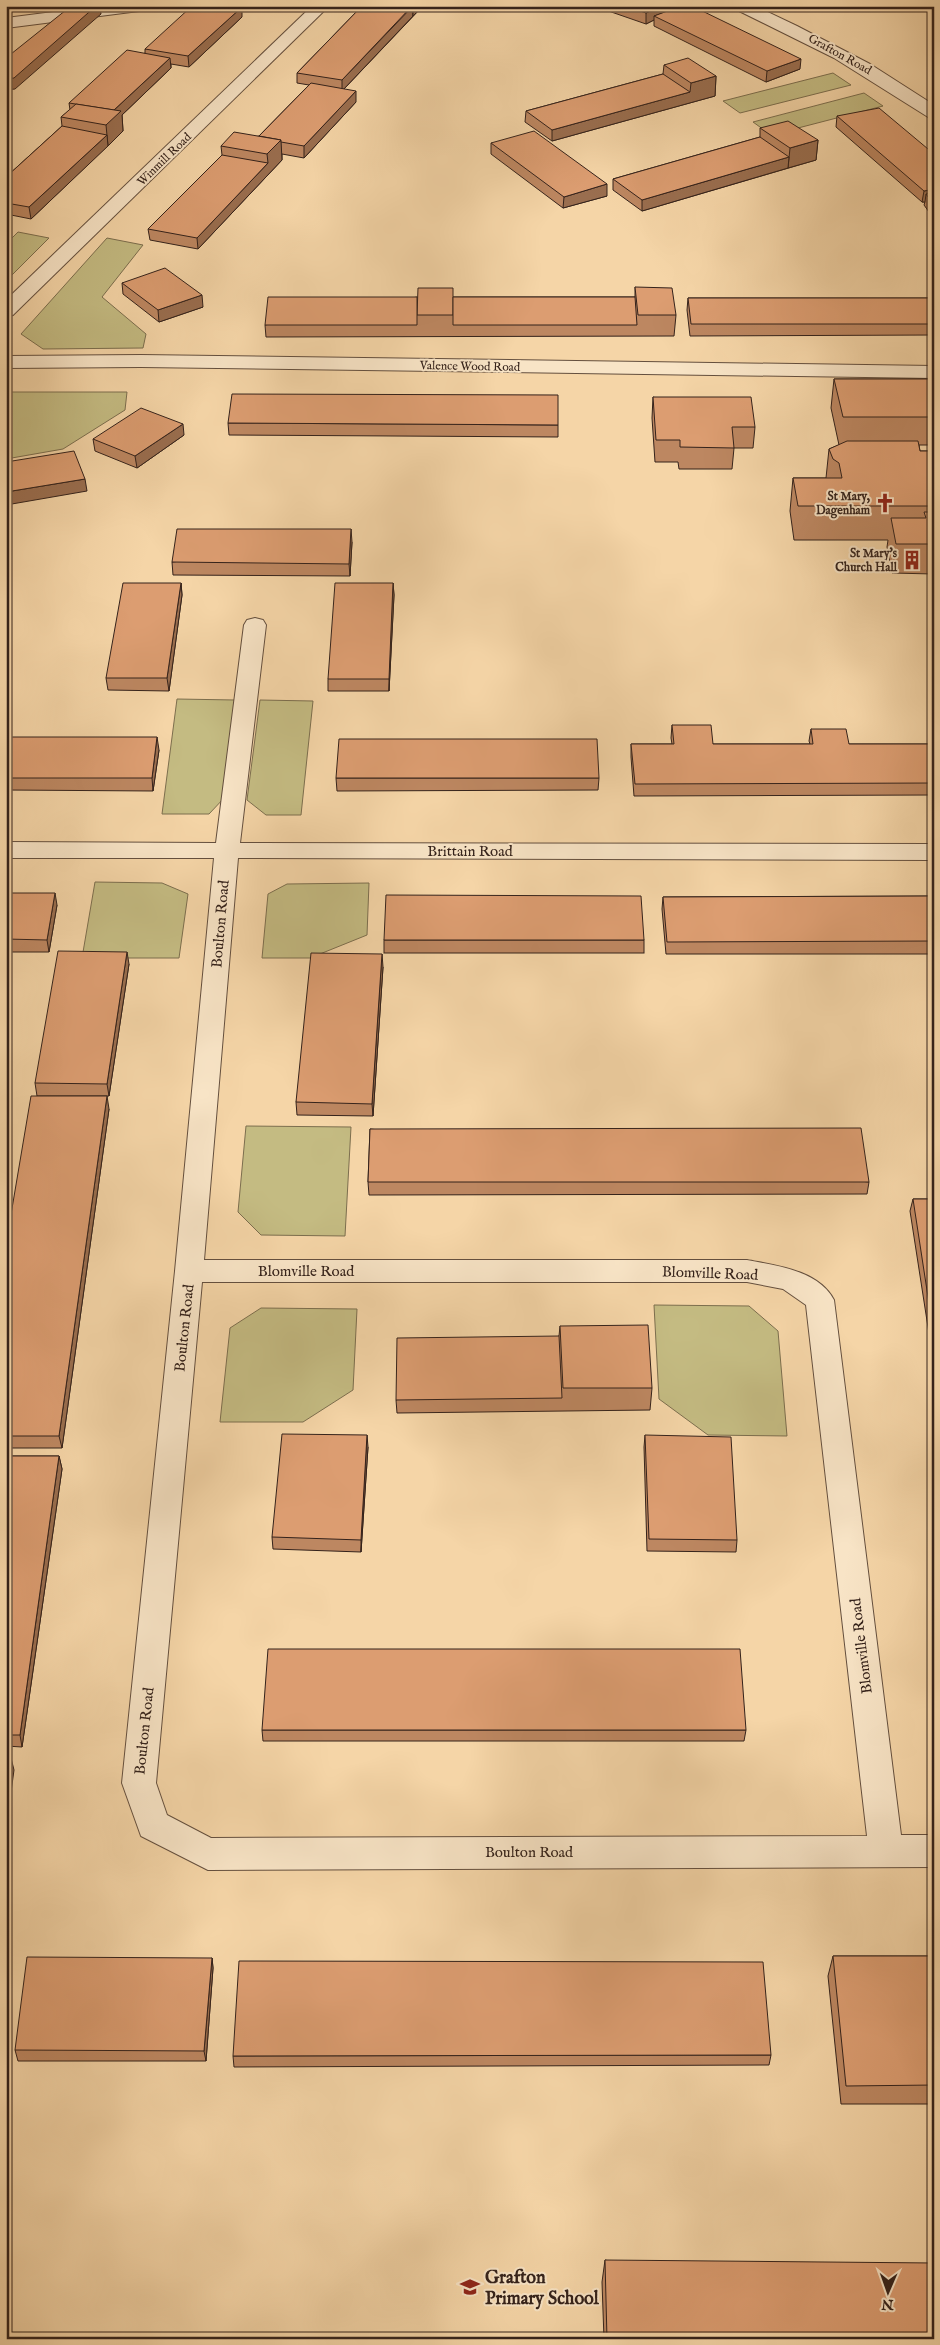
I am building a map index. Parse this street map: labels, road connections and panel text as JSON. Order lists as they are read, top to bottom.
{
  "streets": {
    "street": [
      "Grafton Road",
      "Winmill Road",
      "Valence Wood Road",
      "Brittain Road",
      "Boulton Road",
      "Blomville Road"
    ]
  },
  "crossings": [
    ["Brittain Road", "Boulton Road"],
    ["Boulton Road", "Blomville Road"]
  ],
  "places": {
    "church": ["St Mary, Dagenham"],
    "building": ["St Mary's Church Hall"],
    "school or university": ["Grafton Primary School"]
  },
  "north": "bottom"
}
